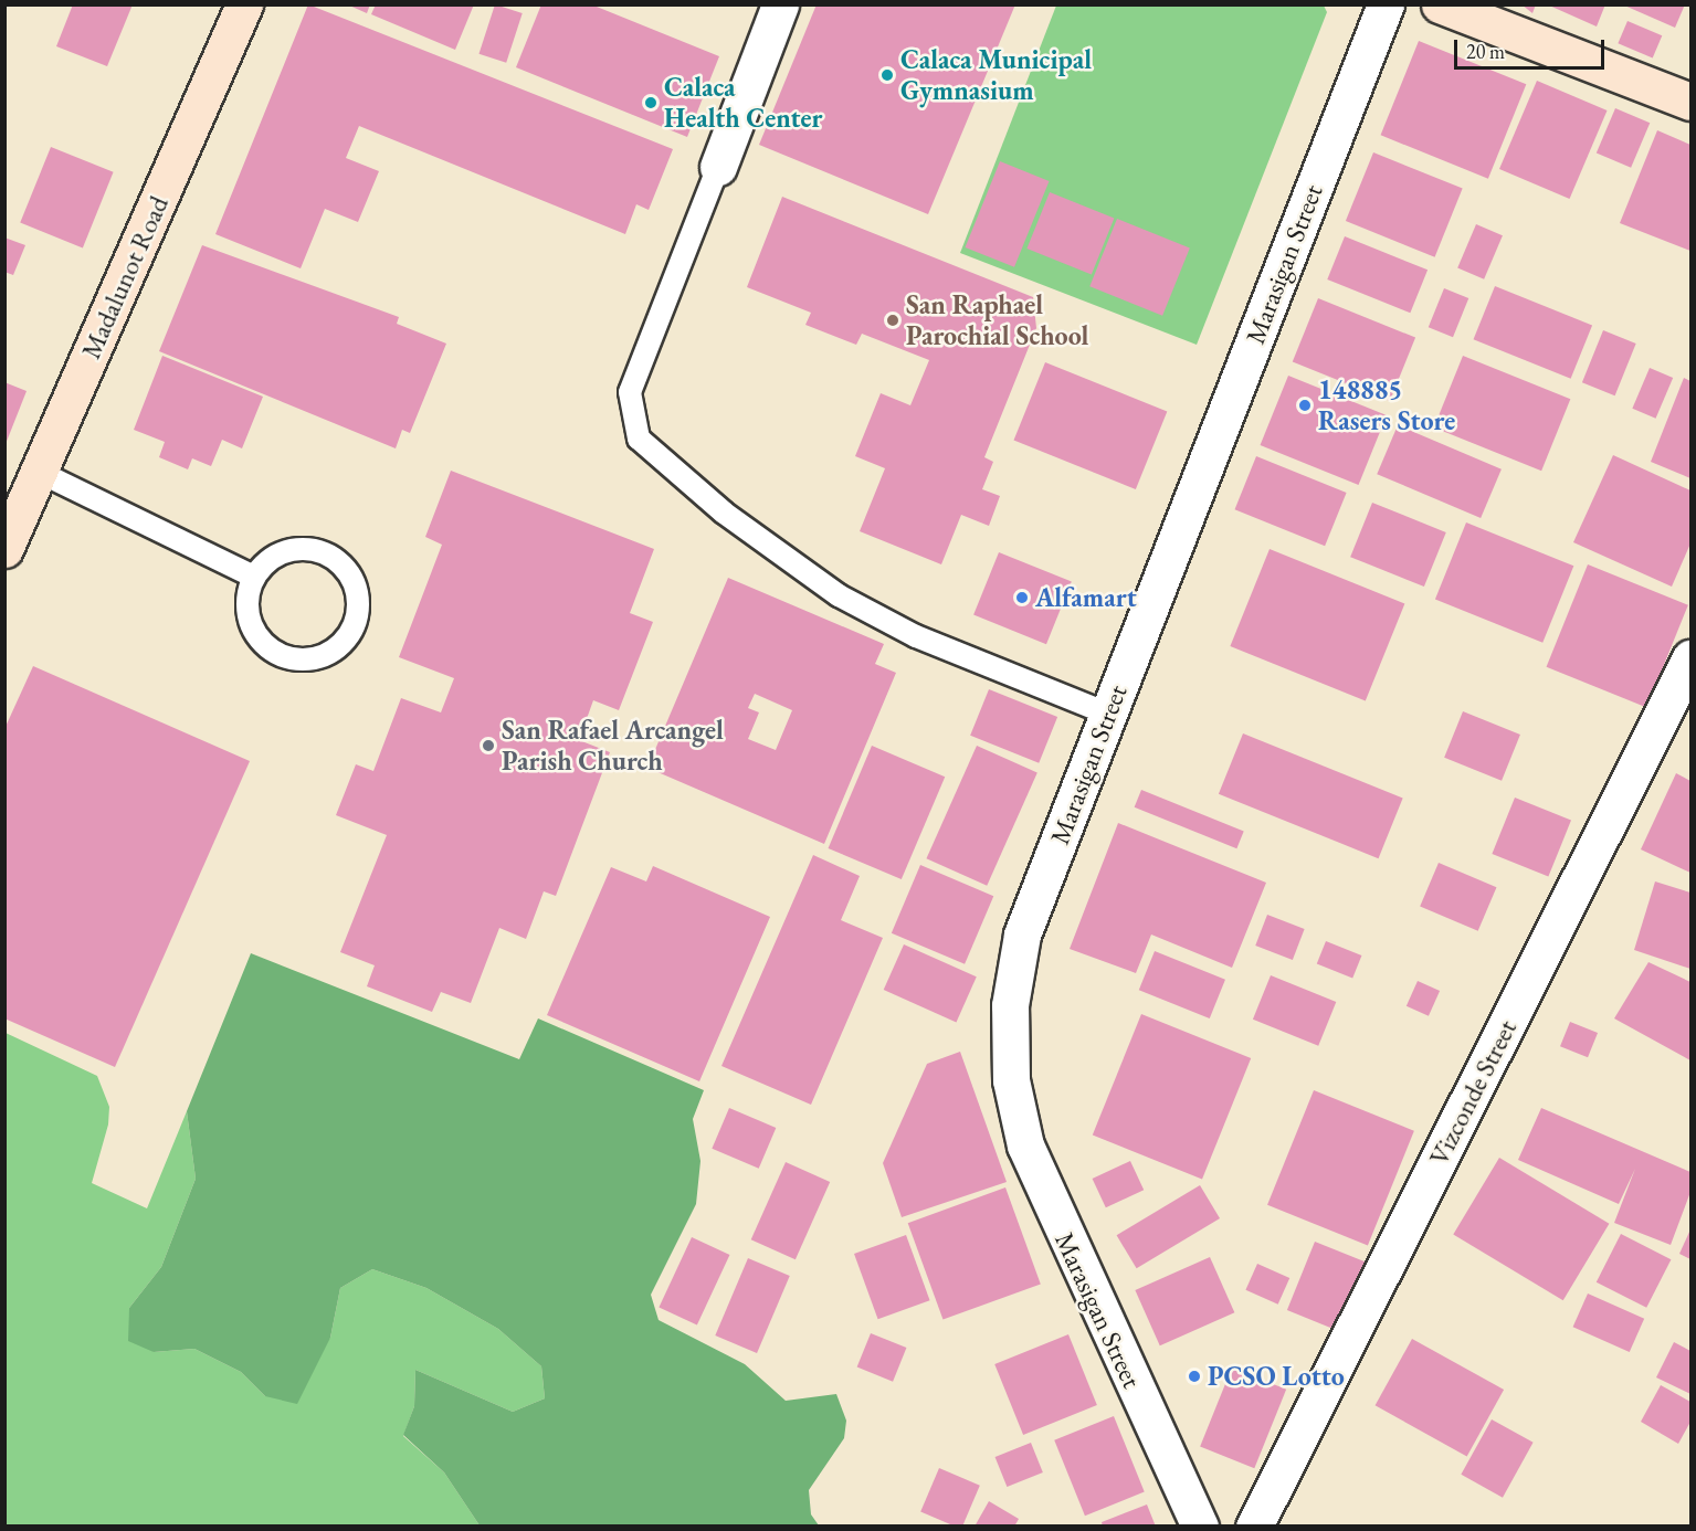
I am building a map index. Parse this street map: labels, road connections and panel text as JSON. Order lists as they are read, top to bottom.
{
  "streets": {
    "main road": ["Madalunot Road"],
    "street": ["Marasigan Street", "Vizconde Street"]
  },
  "places": [
    "Calaca Municipal Gymnasium",
    "Calaca Health Center",
    "San Raphael Parochial School",
    "148885 Rasers Store",
    "Alfamart",
    "San Rafael Arcangel Parish Church",
    "PCSO Lotto"
  ],
  "scale_bar": "20 m"
}
